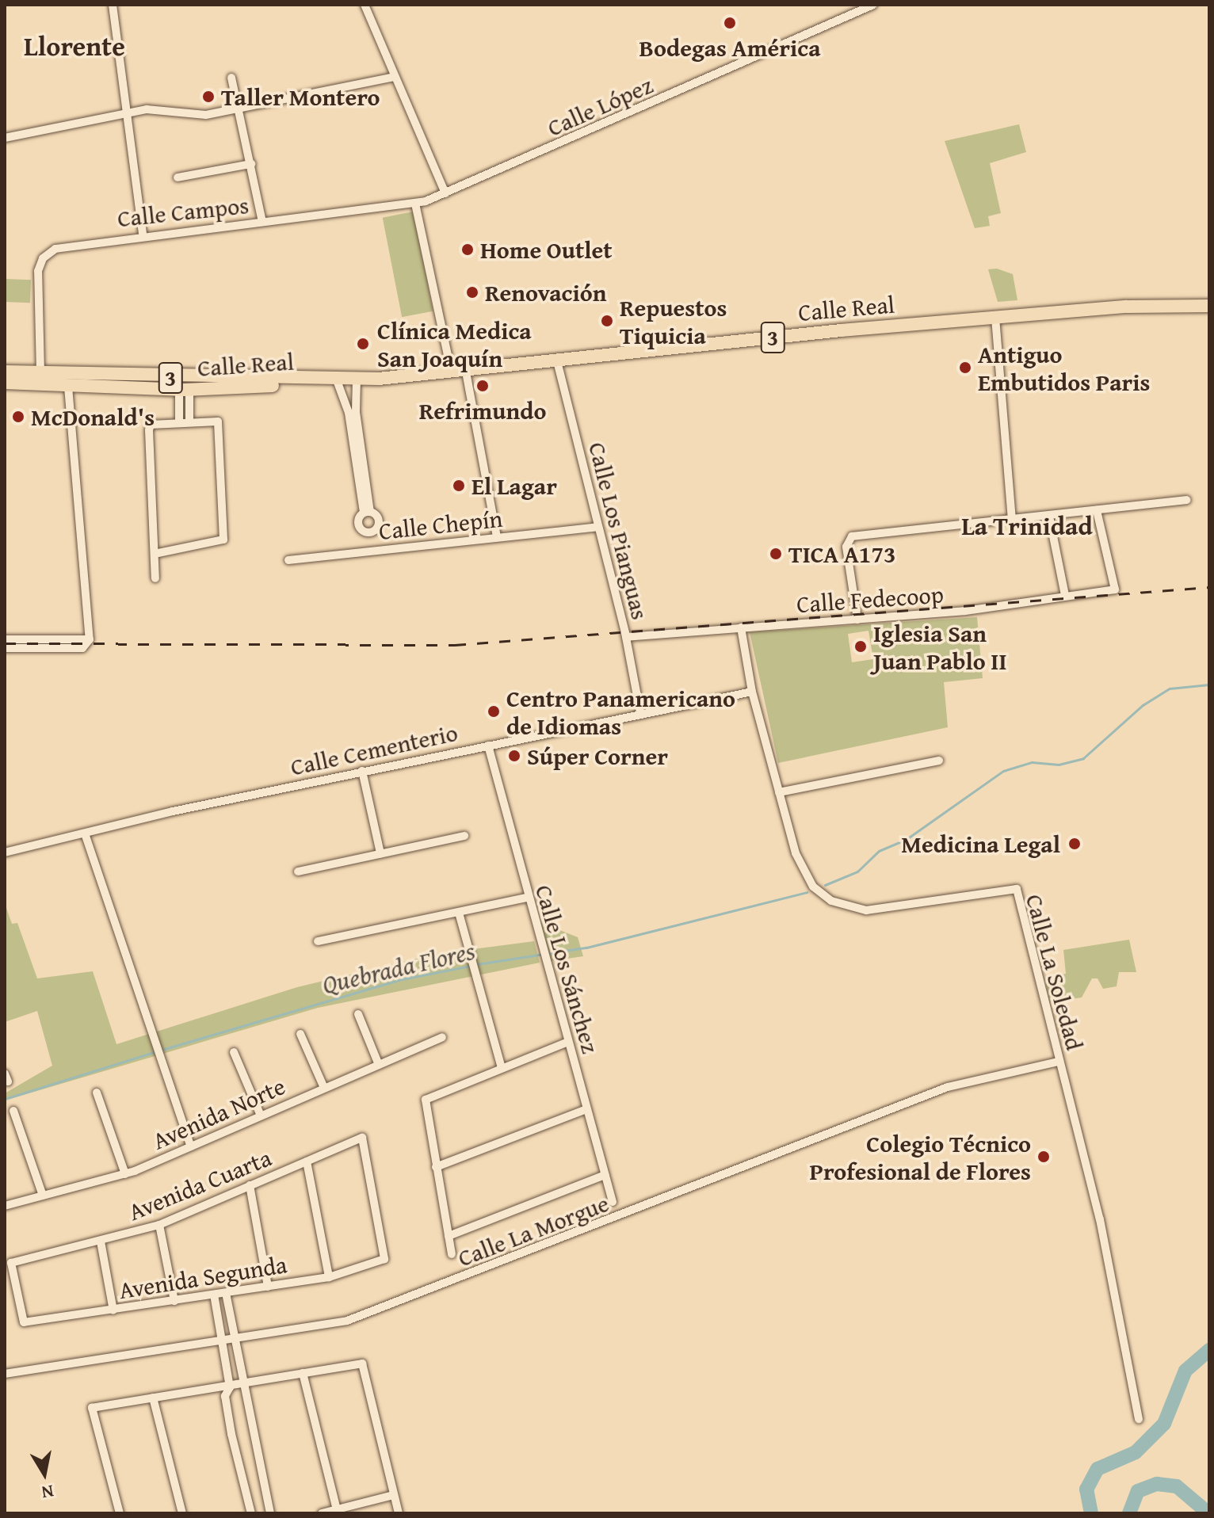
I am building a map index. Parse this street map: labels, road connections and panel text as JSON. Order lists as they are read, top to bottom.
{
  "streets": {
    "main road": ["Calle Real", "3"],
    "street": [
      "Calle López",
      "Calle Campos",
      "Calle Chepín",
      "Calle Los Pianguas",
      "Calle Fedecoop",
      "Calle Cementerio",
      "Calle Los Sánchez",
      "Calle La Soledad",
      "Avenida Norte",
      "Avenida Cuarta",
      "Calle La Morgue",
      "Avenida Segunda"
    ]
  },
  "crossings": [
    ["Calle López", "Calle Campos"],
    ["Calle Campos", "Calle Real"],
    ["Calle Real", "Calle Los Pianguas"],
    ["Calle Chepín", "Calle Los Pianguas"],
    ["Calle Los Pianguas", "Calle Fedecoop"],
    ["Calle Los Pianguas", "Calle Cementerio"],
    ["Calle Fedecoop", "Calle La Soledad"],
    ["Calle Cementerio", "Calle Los Sánchez"],
    ["Calle Cementerio", "Calle La Soledad"],
    ["Calle La Soledad", "Calle La Morgue"],
    ["Avenida Cuarta", "Avenida Segunda"]
  ],
  "districts": ["Llorente", "La Trinidad"],
  "water": ["Quebrada Flores"],
  "places": [
    "Bodegas América",
    "Taller Montero",
    "Home Outlet",
    "Renovación",
    "Repuestos Tiquicia",
    "Clínica Medica San Joaquín",
    "Antiguo Embutidos Paris",
    "Refrimundo",
    "McDonald's",
    "El Lagar",
    "TICA A173",
    "Iglesia San Juan Pablo II",
    "Centro Panamericano de Idiomas",
    "Súper Corner",
    "Medicina Legal",
    "Colegio Técnico Profesional de Flores"
  ],
  "north": "bottom"
}
